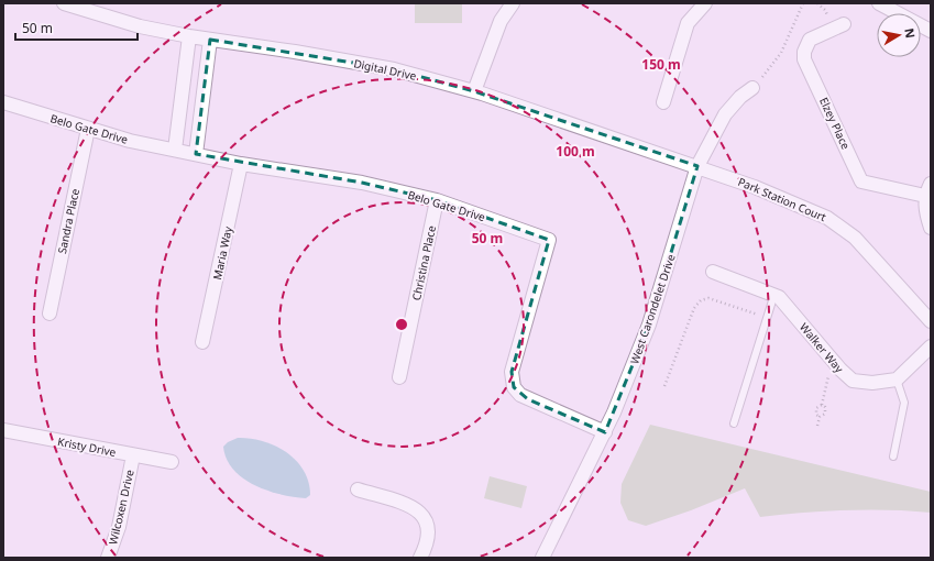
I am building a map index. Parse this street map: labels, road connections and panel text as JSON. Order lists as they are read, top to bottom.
{
  "streets": {
    "street": [
      "Digital Drive",
      "Elzey Place",
      "Belo Gate Drive",
      "Park Station Court",
      "Sandra Place",
      "Maria Way",
      "Christina Place",
      "West Carondelet Drive",
      "Walker Way",
      "Kristy Drive",
      "Wilcoxen Drive"
    ]
  },
  "crossings": [
    ["Digital Drive", "Park Station Court"],
    ["Digital Drive", "West Carondelet Drive"],
    ["Belo Gate Drive", "Sandra Place"],
    ["Belo Gate Drive", "Maria Way"],
    ["Belo Gate Drive", "Christina Place"],
    ["Belo Gate Drive", "West Carondelet Drive"],
    ["Park Station Court", "West Carondelet Drive"],
    ["Kristy Drive", "Wilcoxen Drive"]
  ],
  "scale_bar": "50 m",
  "north": "right",
  "rings": ["150 m", "100 m", "50 m"]
}
